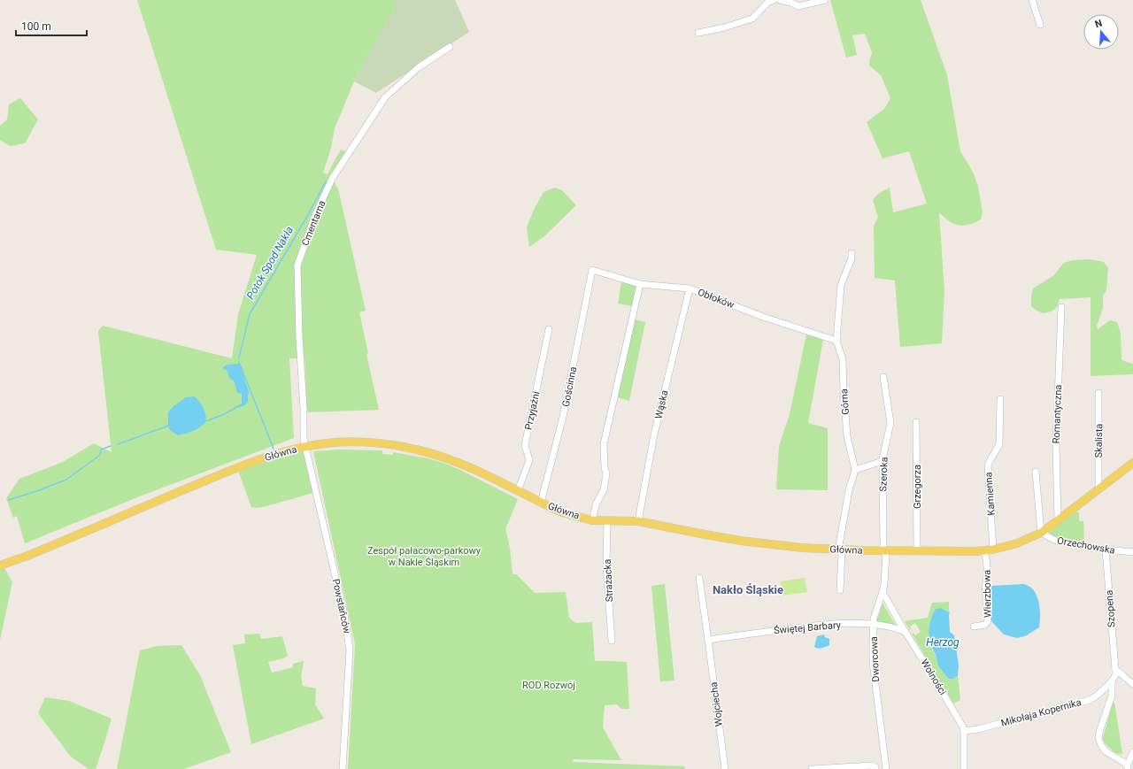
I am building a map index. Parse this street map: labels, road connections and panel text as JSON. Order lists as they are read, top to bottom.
{
  "streets": {
    "main road": ["Główna"],
    "street": [
      "Cmentarna",
      "Obłoków",
      "Gościnna",
      "Górna",
      "Wąska",
      "Przyjaźni",
      "Romantyczna",
      "Skalista",
      "Szeroka",
      "Grzegorza",
      "Kamienna",
      "Orzechowska",
      "Strażacka",
      "Wierzbowa",
      "Powstańców",
      "Szopena",
      "Świętej Barbary",
      "Dworcowa",
      "Wolności",
      "Wojciecha",
      "Mikołaja Kopernika"
    ]
  },
  "crossings": [
    ["Cmentarna", "Główna"],
    ["Cmentarna", "Powstańców"],
    ["Obłoków", "Gościnna"],
    ["Obłoków", "Górna"],
    ["Obłoków", "Wąska"],
    ["Gościnna", "Główna"],
    ["Wąska", "Główna"],
    ["Przyjaźni", "Główna"],
    ["Romantyczna", "Główna"],
    ["Skalista", "Główna"],
    ["Główna", "Szeroka"],
    ["Główna", "Grzegorza"],
    ["Główna", "Kamienna"],
    ["Główna", "Orzechowska"],
    ["Główna", "Strażacka"],
    ["Główna", "Wierzbowa"],
    ["Główna", "Powstańców"],
    ["Główna", "Dworcowa"],
    ["Szeroka", "Dworcowa"],
    ["Orzechowska", "Szopena"],
    ["Szopena", "Mikołaja Kopernika"],
    ["Świętej Barbary", "Dworcowa"],
    ["Świętej Barbary", "Wolności"],
    ["Świętej Barbary", "Wojciecha"],
    ["Dworcowa", "Wolności"],
    ["Wolności", "Mikołaja Kopernika"]
  ],
  "districts": ["Nakło Śląskie"],
  "water": ["Potok Spod Nakła", "Herzog"],
  "parks": ["Zespół pałacowo-parkowy w Nakle Śląskim", "ROD Rozwój"],
  "scale_bar": "100 m",
  "north": "top"
}
